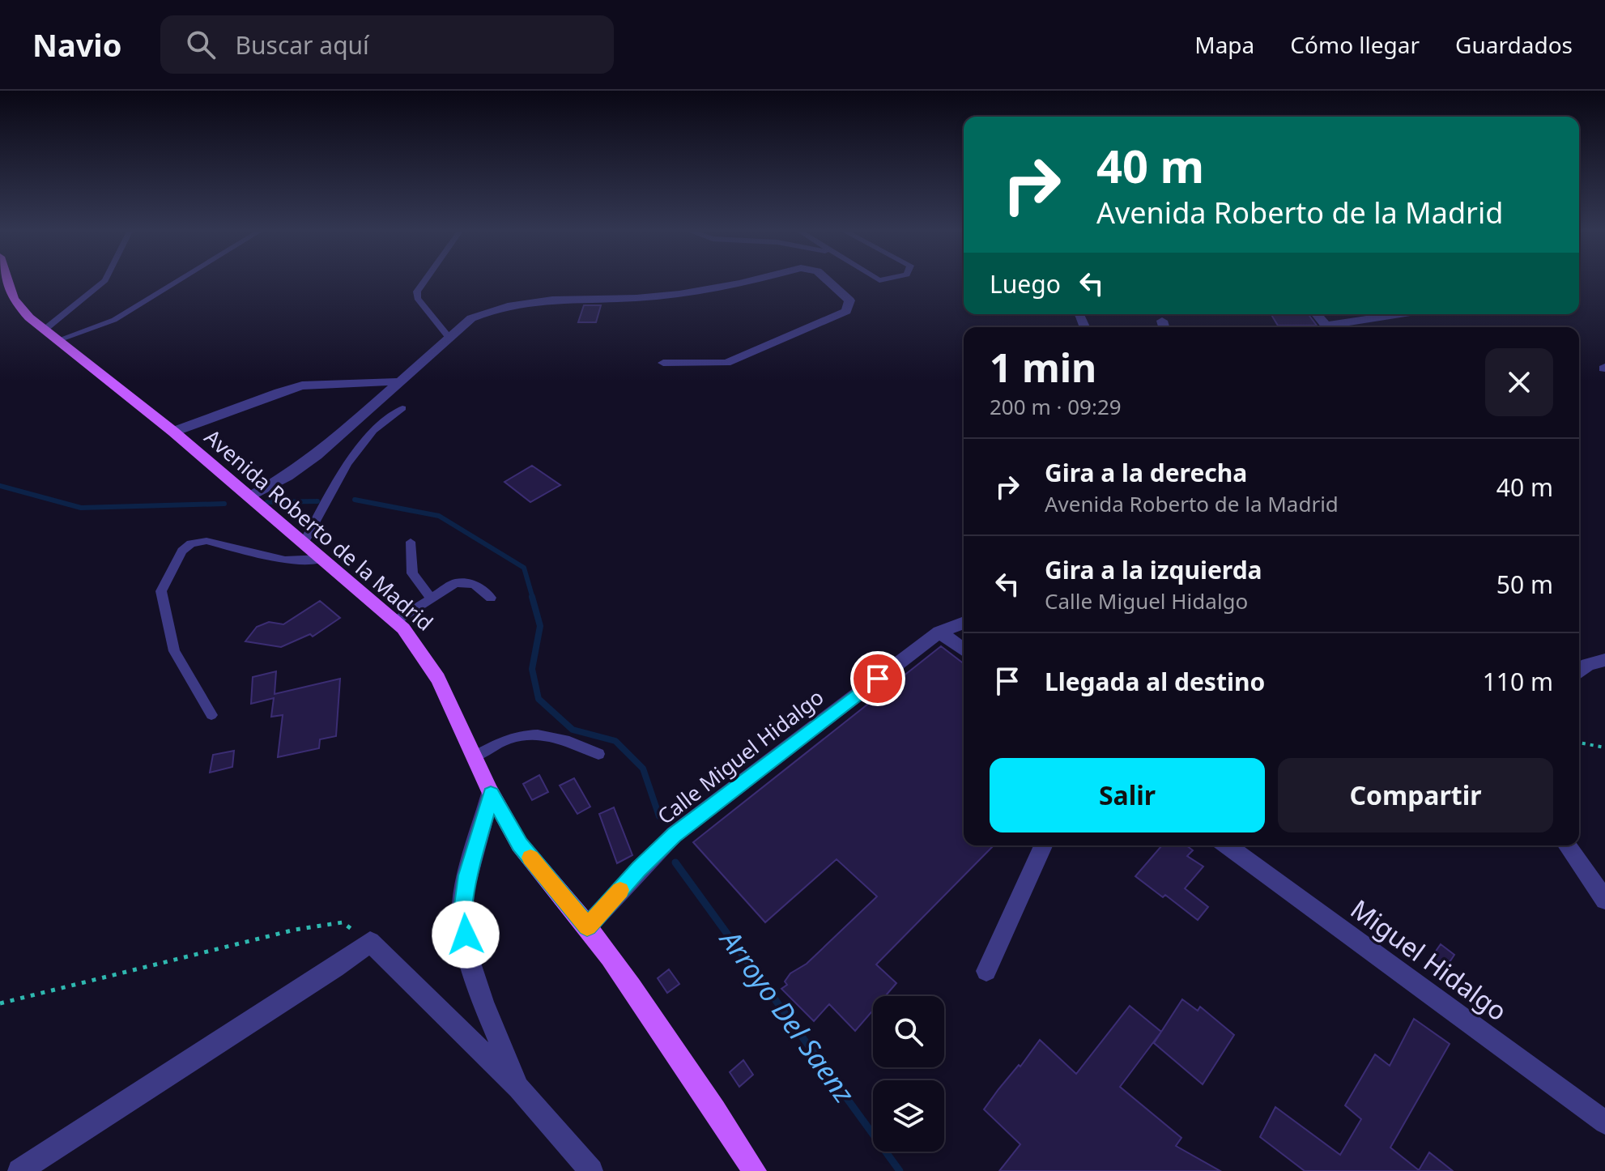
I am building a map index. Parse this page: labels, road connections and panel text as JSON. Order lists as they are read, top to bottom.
{
  "streets": {
    "main road": ["Avenida Roberto de la Madrid"],
    "street": ["Calle Miguel Hidalgo", "Miguel Hidalgo"]
  },
  "crossings": [
    ["Avenida Roberto de la Madrid", "Calle Miguel Hidalgo"]
  ],
  "water": ["Arroyo Del Saenz"],
  "page": {
    "header": "Navio",
    "search": "Buscar aquí",
    "nav": ["Mapa", "Cómo llegar", "Guardados"],
    "turn": ["40 m", "Avenida Roberto de la Madrid"],
    "then": "Luego",
    "heading": ["1 min", "200 m · 09:29"],
    "list": [
      {
        "name": "Gira a la derecha",
        "note": "Avenida Roberto de la Madrid",
        "value": "40 m"
      },
      {
        "name": "Gira a la izquierda",
        "note": "Calle Miguel Hidalgo",
        "value": "50 m"
      },
      {
        "name": "Llegada al destino",
        "value": "110 m"
      }
    ],
    "buttons": ["Salir", "Compartir"]
  }
}
